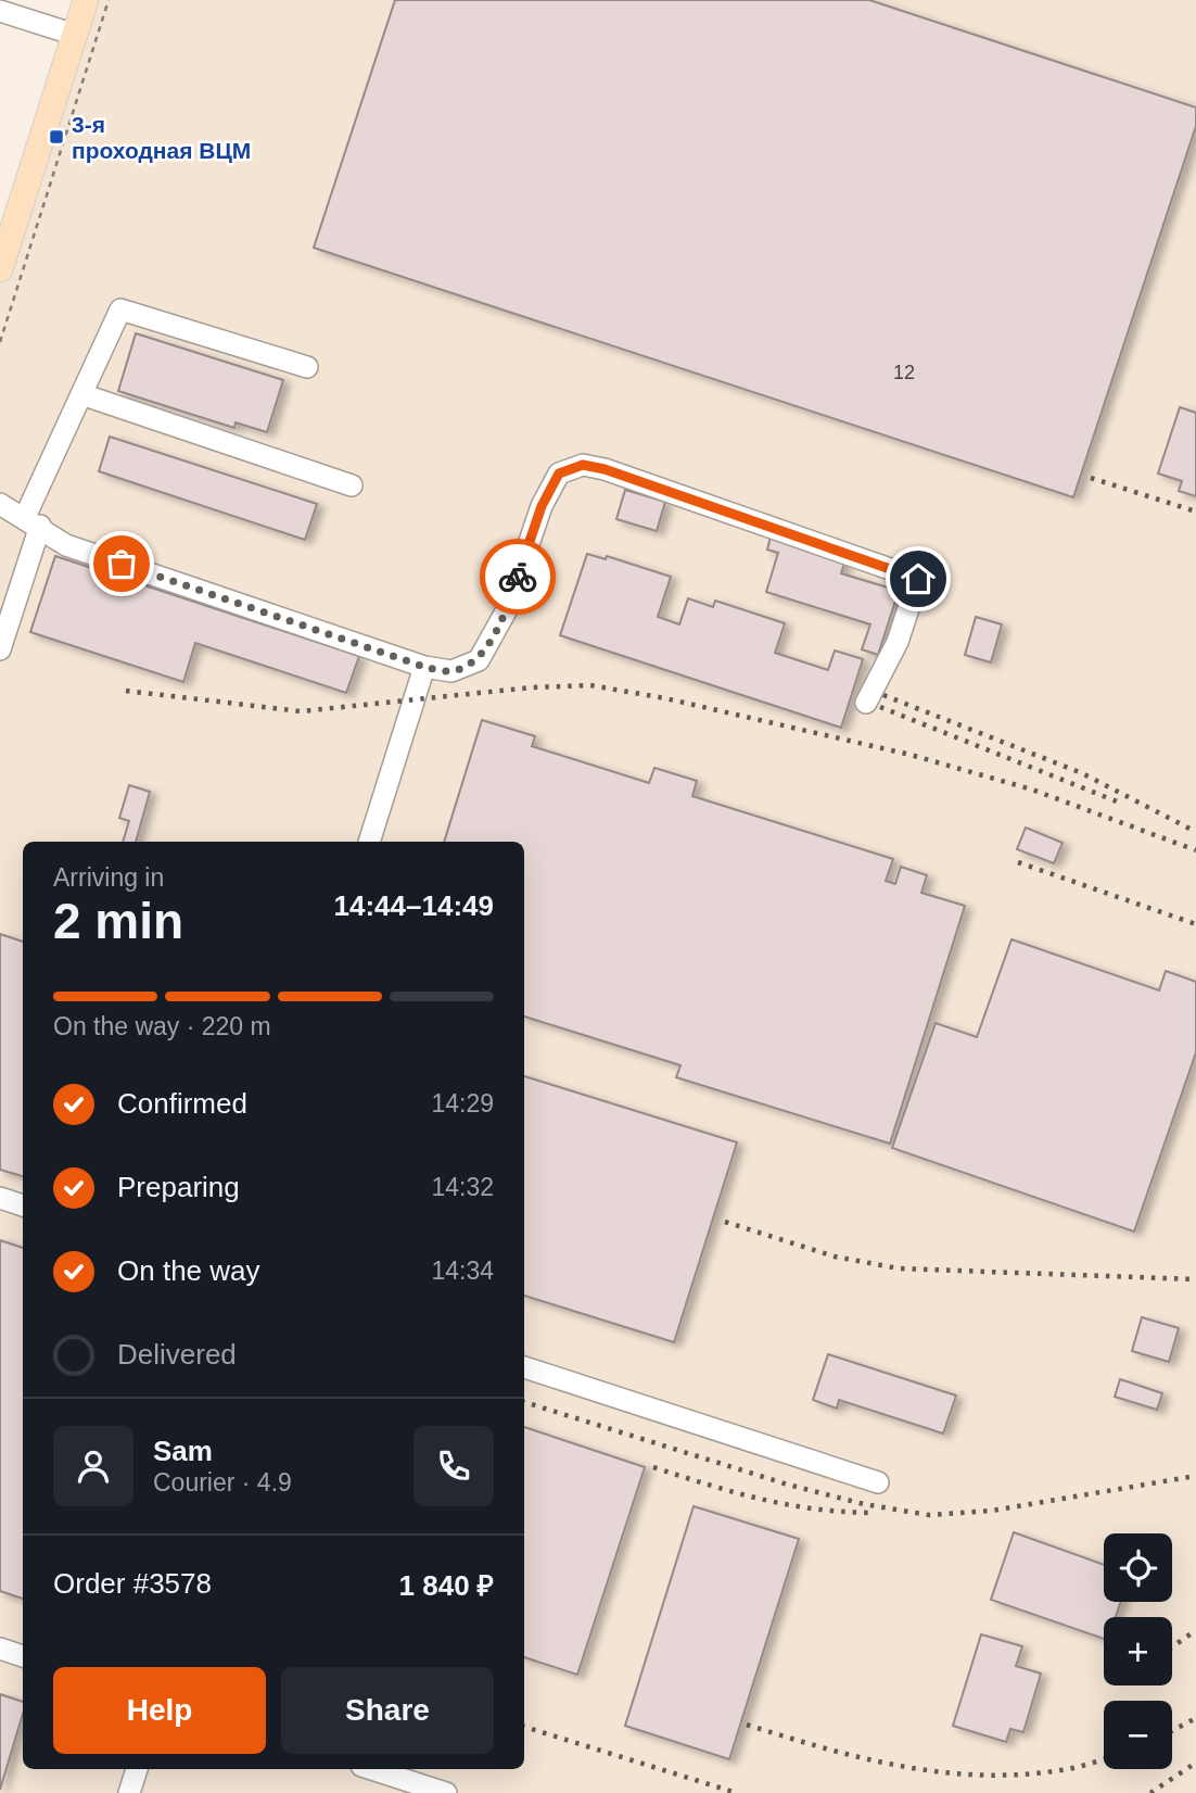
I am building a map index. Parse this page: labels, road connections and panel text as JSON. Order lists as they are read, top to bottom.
{
  "places": {
    "transit": ["3-я проходная ВЦМ"]
  },
  "house_numbers": ["12"],
  "page": {
    "heading": ["2 min", "Arriving in", "14:44–14:49"],
    "panel": [
      "Sam",
      "Courier · 4.9",
      "Order #3578",
      "1 840 ₽"
    ],
    "bar": "On the way · 220 m",
    "list": [
      ["Confirmed", "14:29"],
      ["Preparing", "14:32"],
      ["On the way", "14:34"],
      "Delivered"
    ],
    "map_buttons": ["+", "−"],
    "buttons": ["Help", "Share"]
  }
}
